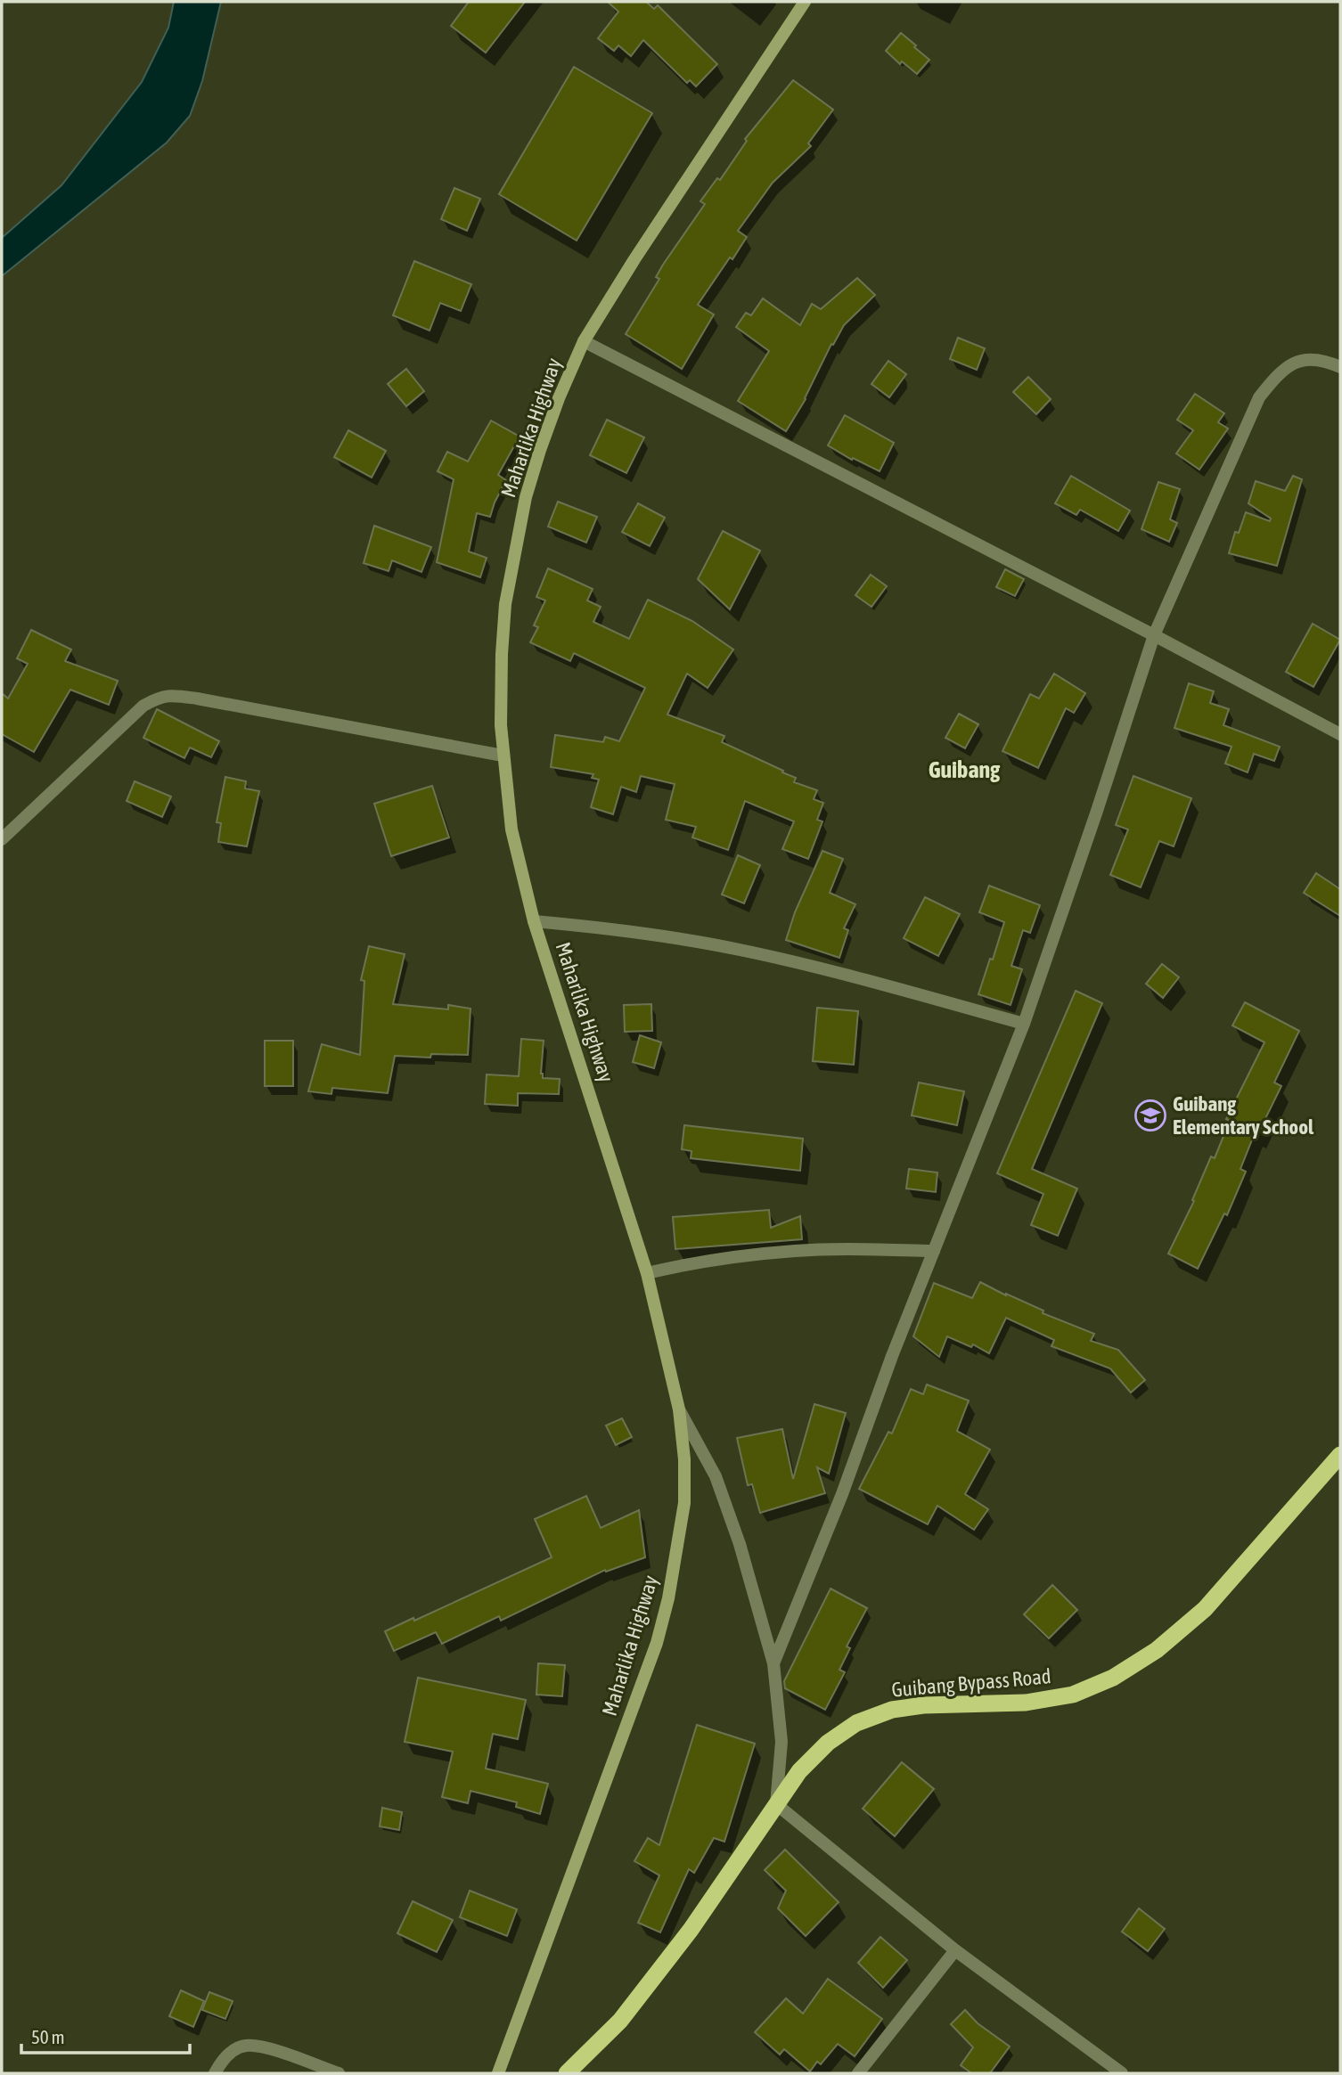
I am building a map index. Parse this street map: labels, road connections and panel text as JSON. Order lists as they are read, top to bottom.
{
  "streets": {
    "highway": ["Guibang Bypass Road"],
    "main road": ["Maharlika Highway"]
  },
  "districts": ["Guibang"],
  "places": {
    "school or university": ["Guibang Elementary School"]
  },
  "scale_bar": "50 m"
}
